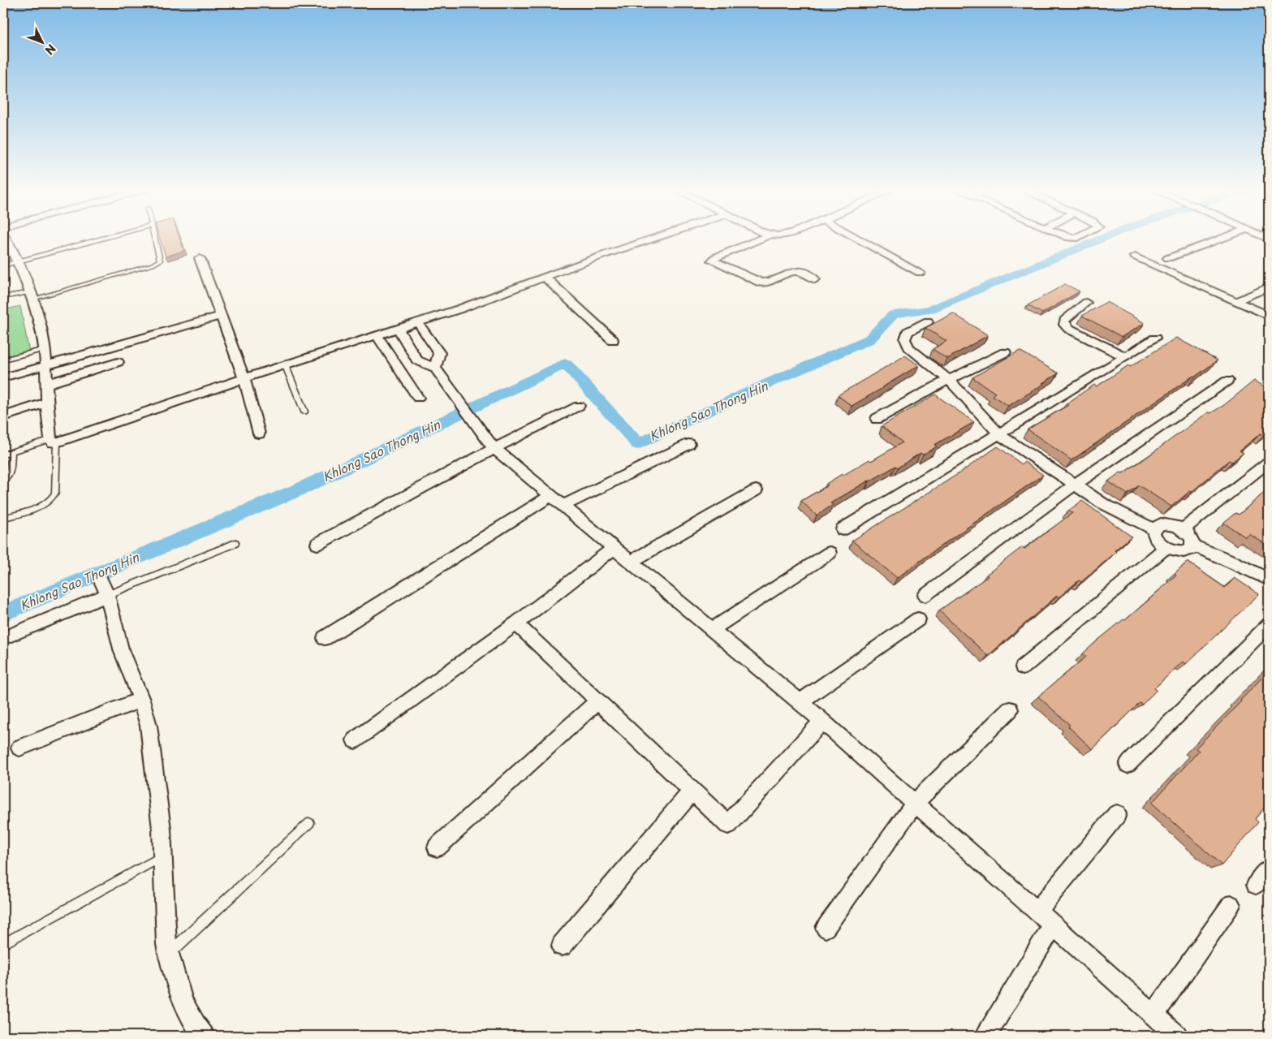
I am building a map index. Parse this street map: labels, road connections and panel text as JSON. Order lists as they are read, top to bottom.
{
  "water": ["Khlong Sao Thong Hin"],
  "north": "bottom right"
}
